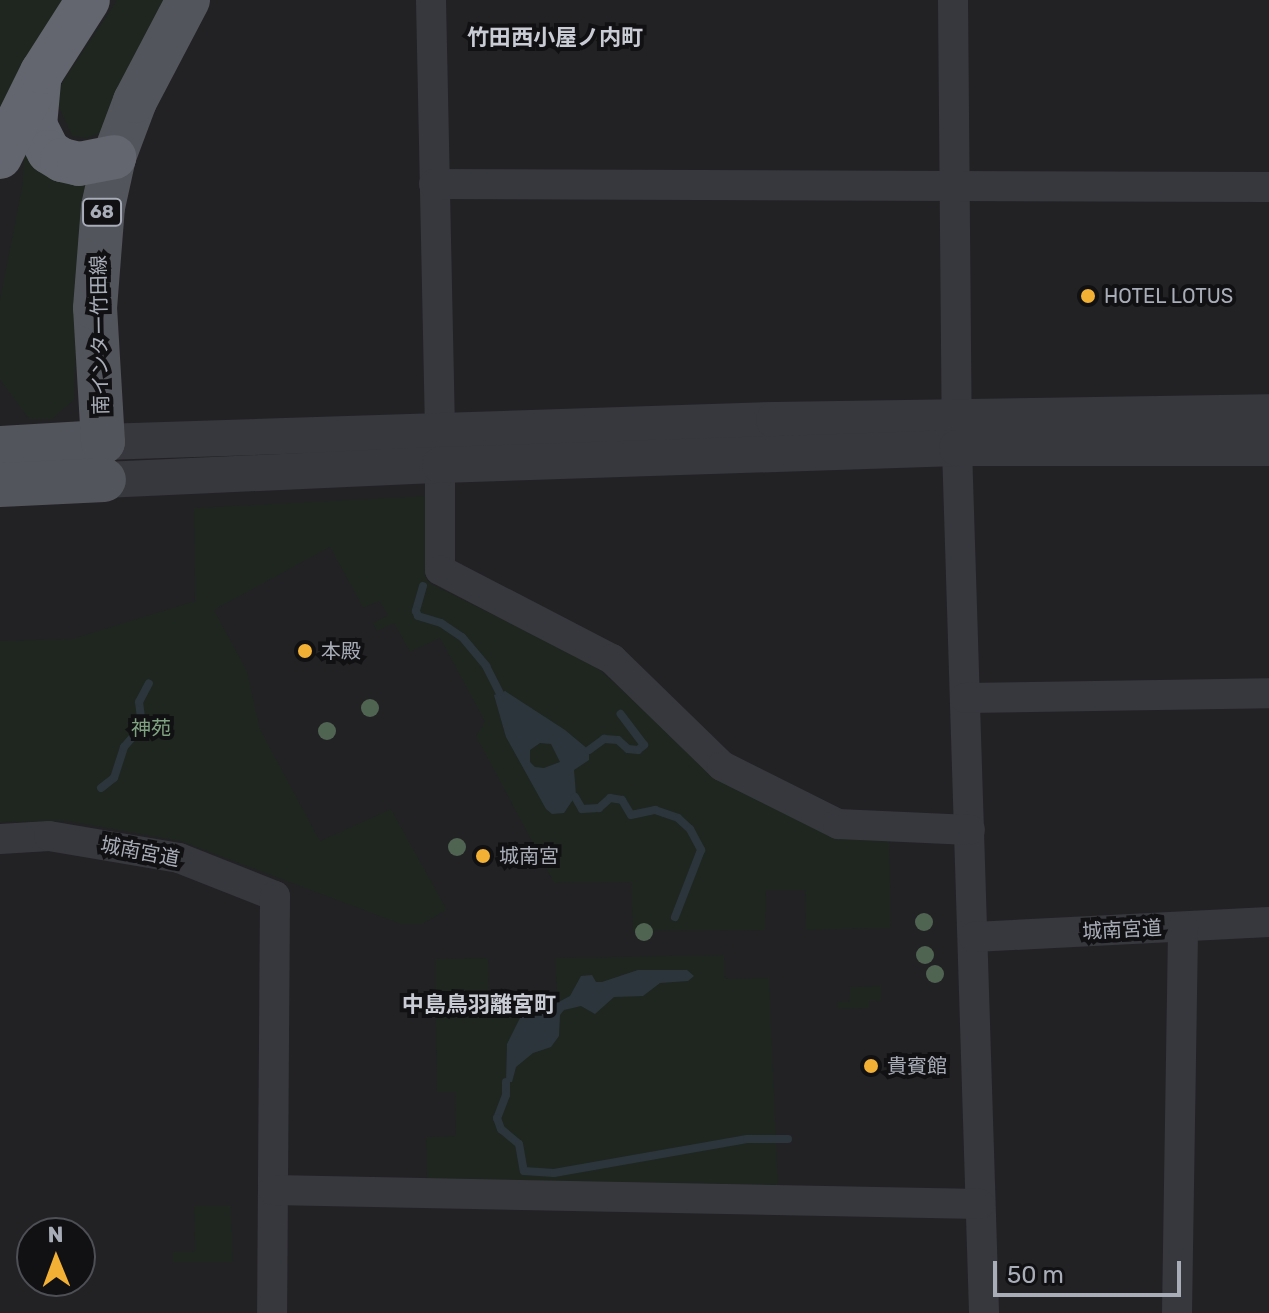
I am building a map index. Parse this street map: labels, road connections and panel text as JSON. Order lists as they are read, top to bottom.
{
  "streets": {
    "main road": ["68", "南インター竹田線"],
    "street": ["城南宮道"]
  },
  "districts": ["竹田西小屋ノ内町", "中島鳥羽離宮町"],
  "parks": ["神苑"],
  "places": [
    "HOTEL LOTUS",
    "本殿",
    "城南宮",
    "貴賓館"
  ],
  "scale_bar": "50 m",
  "north": "top"
}
